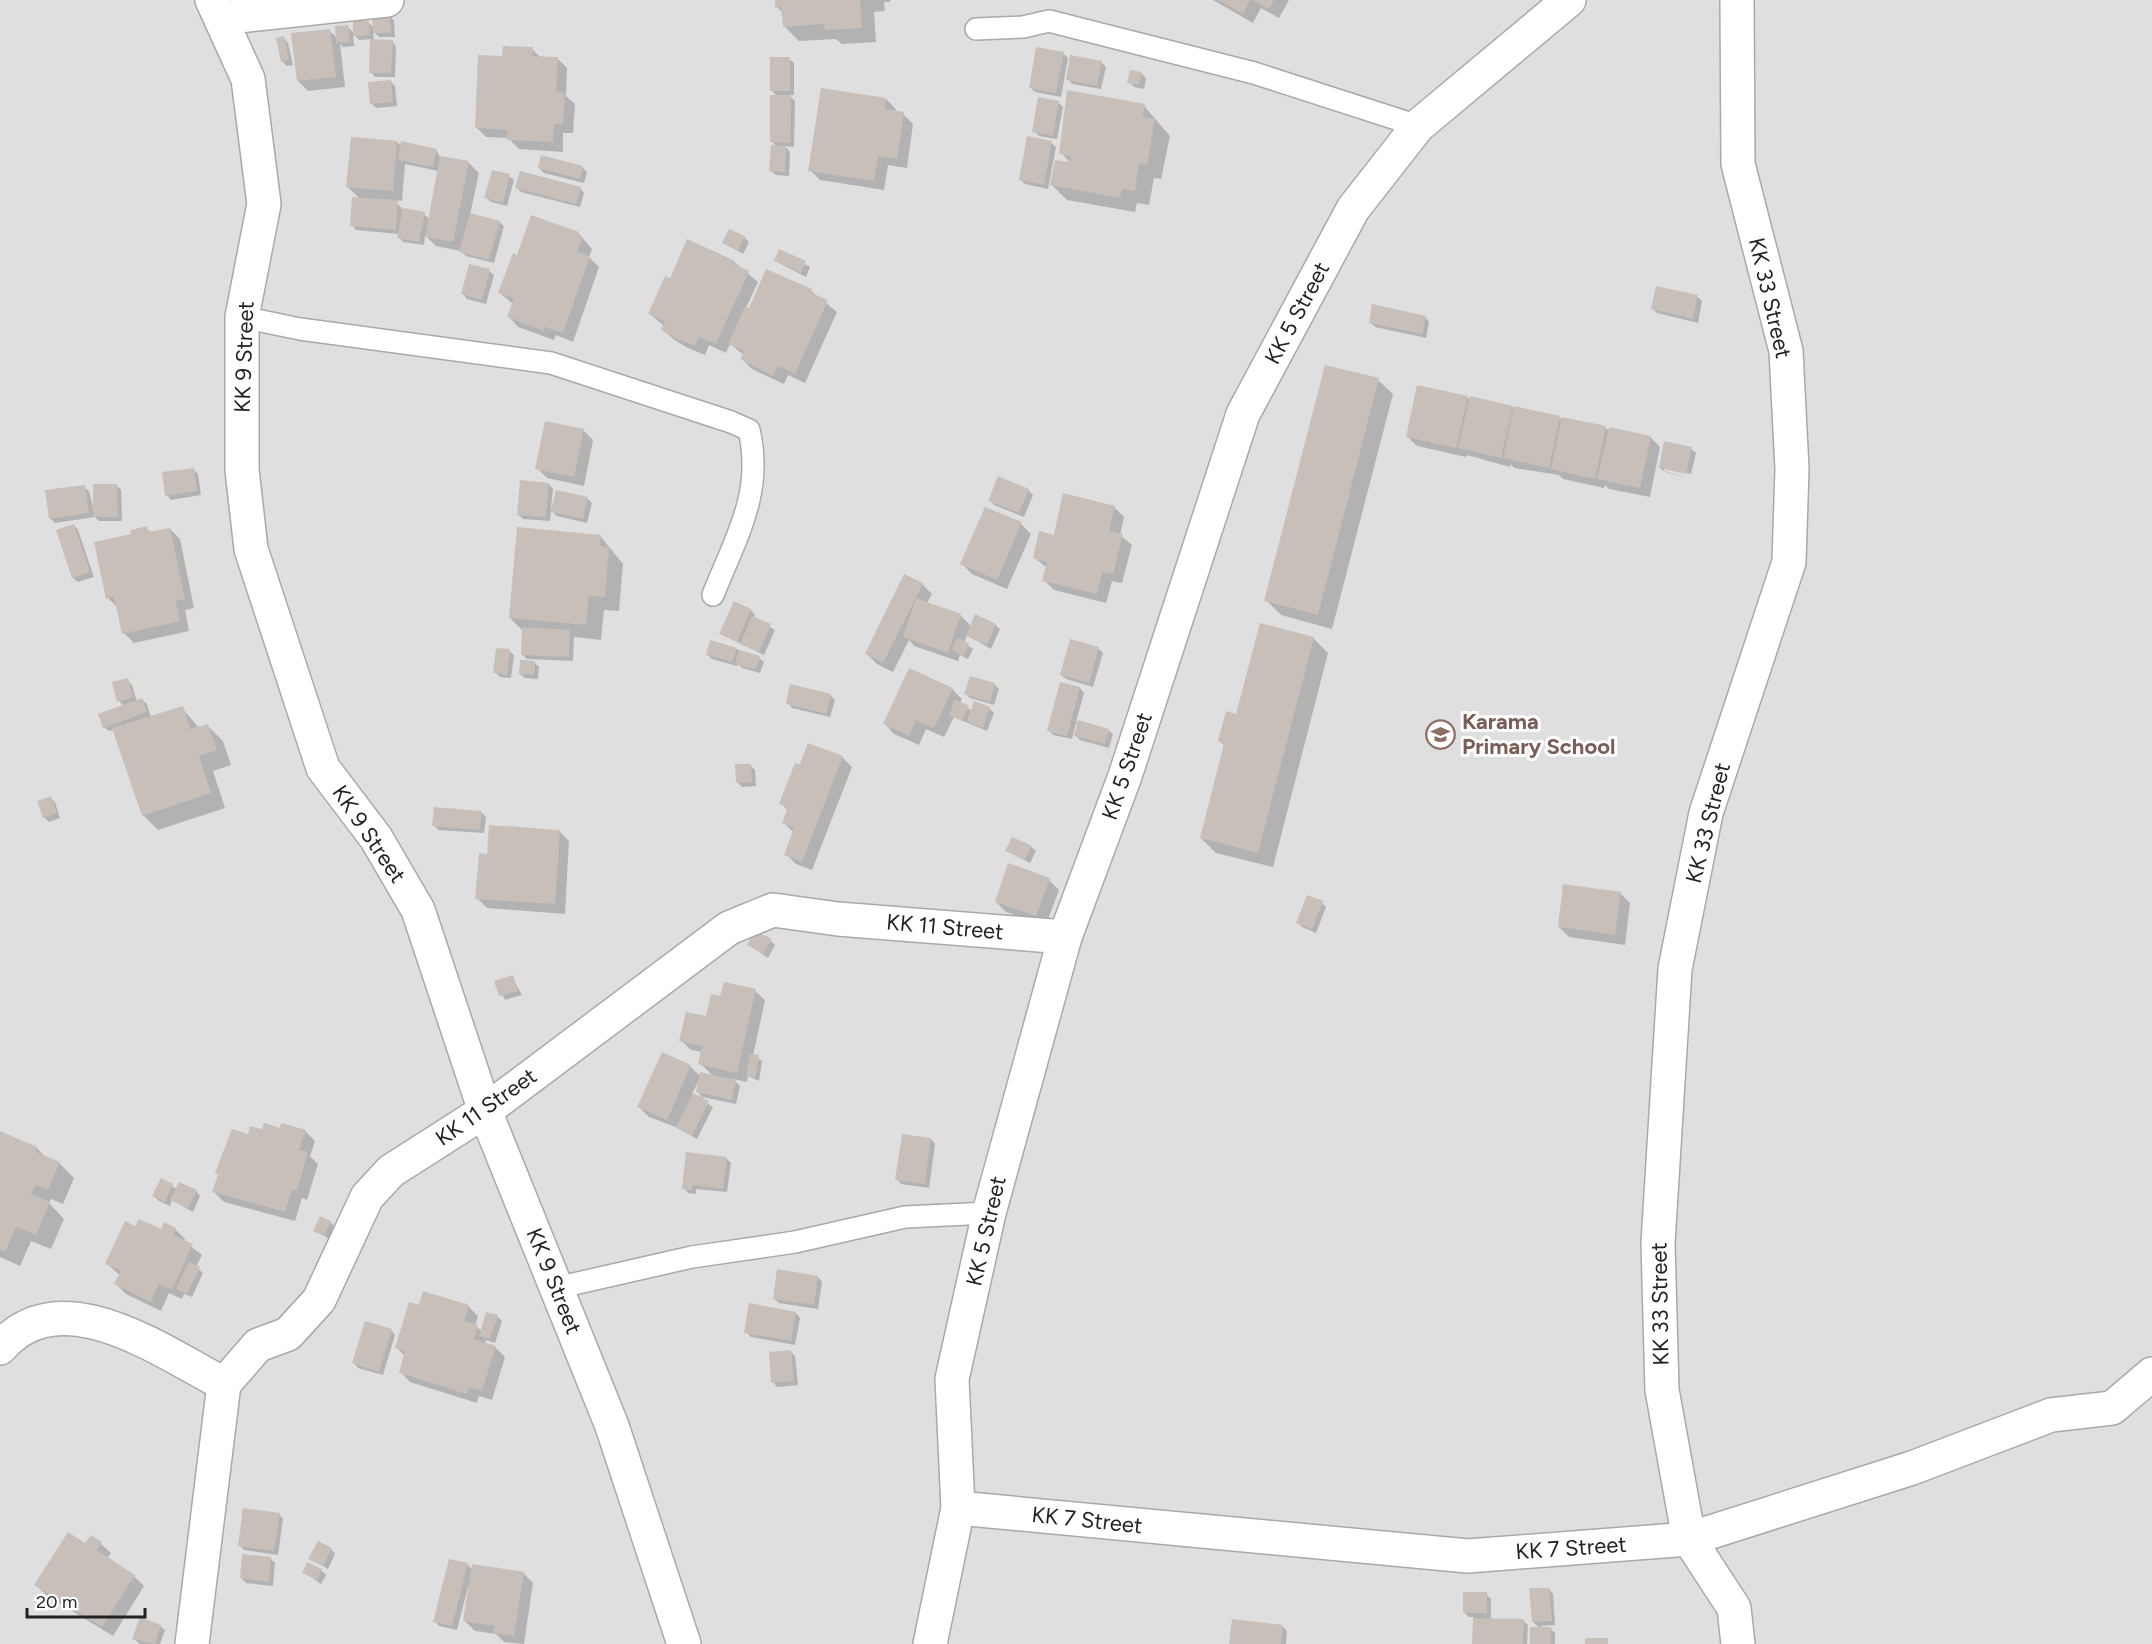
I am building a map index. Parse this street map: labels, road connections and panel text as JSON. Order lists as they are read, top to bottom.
{
  "streets": {
    "street": [
      "KK 33 Street",
      "KK 5 Street",
      "KK 9 Street",
      "KK 11 Street",
      "KK 7 Street"
    ]
  },
  "crossings": [
    ["KK 33 Street", "KK 7 Street"],
    ["KK 5 Street", "KK 11 Street"],
    ["KK 5 Street", "KK 7 Street"],
    ["KK 9 Street", "KK 11 Street"]
  ],
  "places": {
    "school or university": ["Karama Primary School"]
  },
  "scale_bar": "20 m"
}
